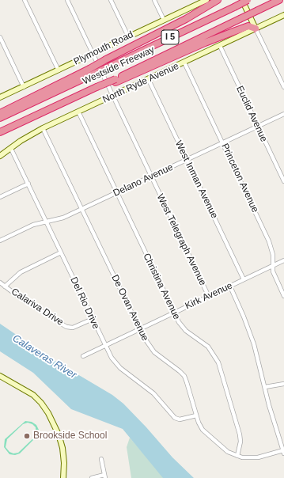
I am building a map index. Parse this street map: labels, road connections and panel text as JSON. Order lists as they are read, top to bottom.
{
  "streets": {
    "highway": ["I 5", "Westside Freeway"],
    "street": [
      "Plymouth Road",
      "North Ryde Avenue",
      "Euclid Avenue",
      "Princeton Avenue",
      "West Inman Avenue",
      "Delano Avenue",
      "West Telegraph Avenue",
      "Christina Avenue",
      "Kirk Avenue",
      "Del Rio Drive",
      "Calariva Drive",
      "De Ovan Avenue"
    ]
  },
  "crossings": [
    ["Plymouth Road", "West Telegraph Avenue"],
    ["North Ryde Avenue", "Euclid Avenue"],
    ["North Ryde Avenue", "Princeton Avenue"],
    ["North Ryde Avenue", "West Inman Avenue"],
    ["North Ryde Avenue", "West Telegraph Avenue"],
    ["North Ryde Avenue", "Christina Avenue"],
    ["North Ryde Avenue", "Del Rio Drive"],
    ["North Ryde Avenue", "De Ovan Avenue"],
    ["Euclid Avenue", "Delano Avenue"],
    ["Princeton Avenue", "Delano Avenue"],
    ["Princeton Avenue", "Kirk Avenue"],
    ["West Inman Avenue", "Delano Avenue"],
    ["West Inman Avenue", "Kirk Avenue"],
    ["Delano Avenue", "West Telegraph Avenue"],
    ["Delano Avenue", "Christina Avenue"],
    ["Delano Avenue", "Del Rio Drive"],
    ["Delano Avenue", "De Ovan Avenue"],
    ["West Telegraph Avenue", "Kirk Avenue"],
    ["Christina Avenue", "Kirk Avenue"],
    ["Christina Avenue", "De Ovan Avenue"],
    ["Kirk Avenue", "Del Rio Drive"],
    ["Kirk Avenue", "De Ovan Avenue"],
    ["Del Rio Drive", "Calariva Drive"],
    ["Del Rio Drive", "De Ovan Avenue"]
  ],
  "water": ["Calaveras River"],
  "places": ["Brookside School"]
}
